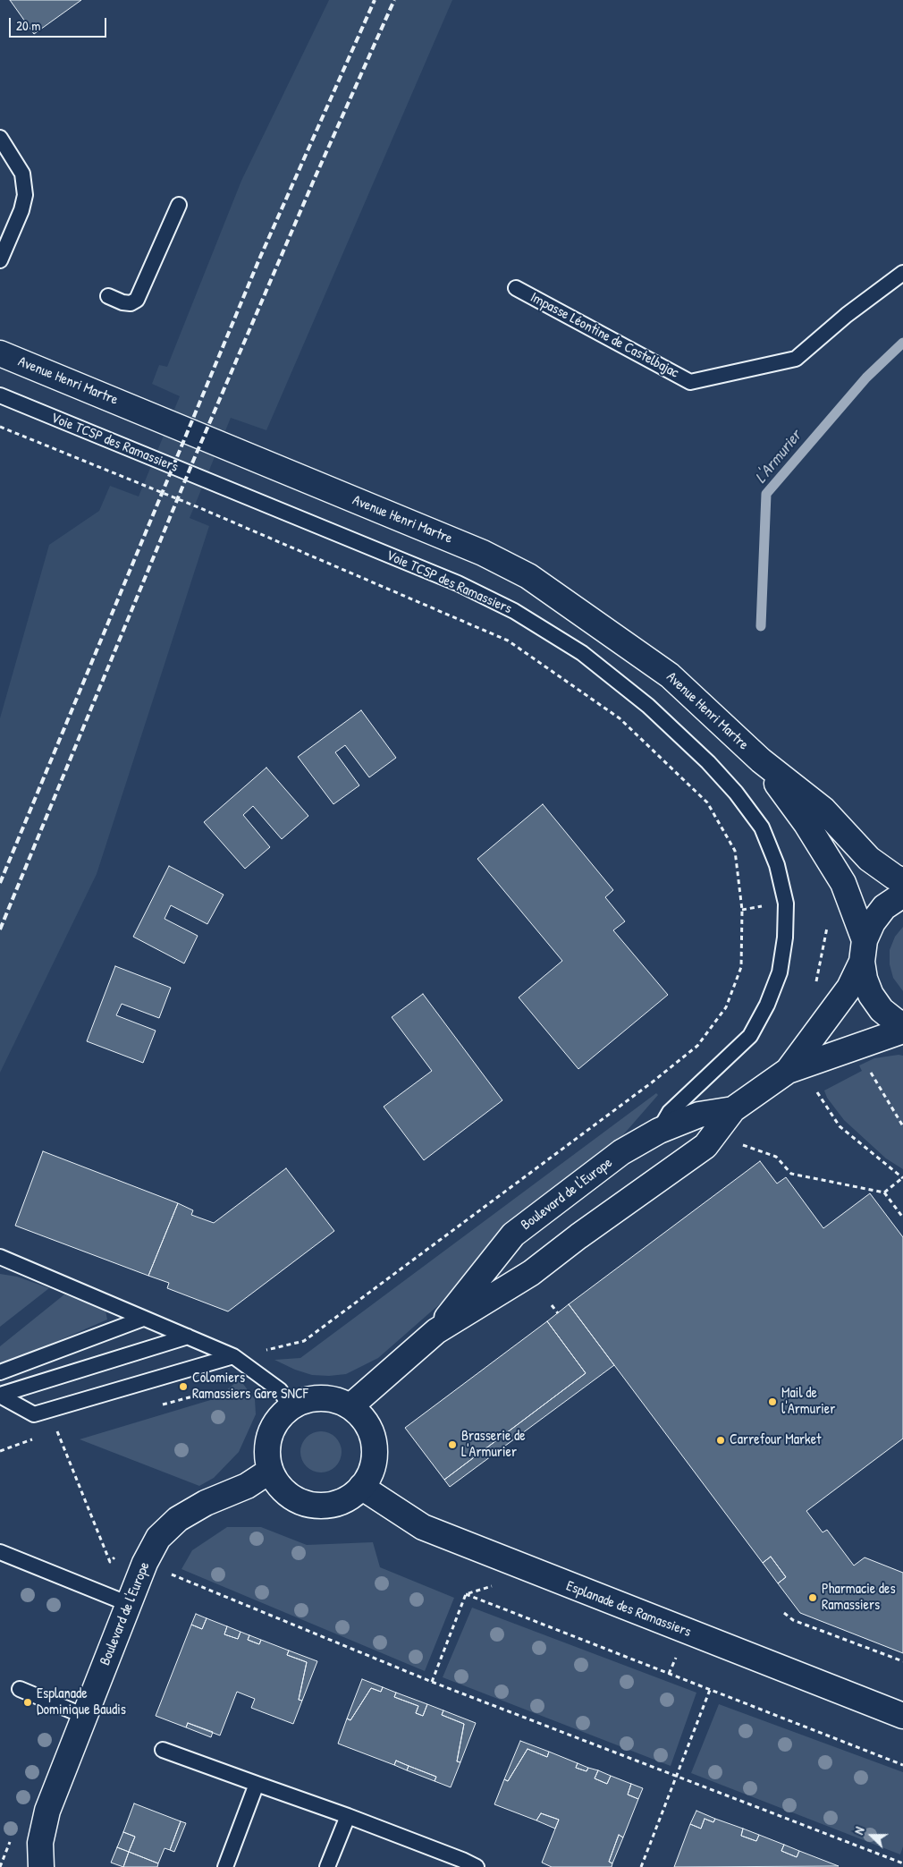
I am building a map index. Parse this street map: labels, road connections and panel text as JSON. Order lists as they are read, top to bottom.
{
  "streets": {
    "main road": ["Avenue Henri Martre", "Boulevard de l'Europe", "Esplanade des Ramassiers"],
    "lane": ["Impasse Léontine de Castelbajac", "Voie TCSP des Ramassiers"]
  },
  "crossings": [
    ["Avenue Henri Martre", "Boulevard de l'Europe"],
    ["Voie TCSP des Ramassiers", "Boulevard de l'Europe"],
    ["Boulevard de l'Europe", "Esplanade des Ramassiers"]
  ],
  "water": ["L'Armurier"],
  "places": [
    "Colomiers Ramassiers Gare SNCF",
    "Mail de l'Armurier",
    "Carrefour Market",
    "Brasserie de L'Armurier",
    "Pharmacie des Ramassiers",
    "Esplanade Dominique Baudis"
  ],
  "scale_bar": "20 m",
  "north": "left"
}
